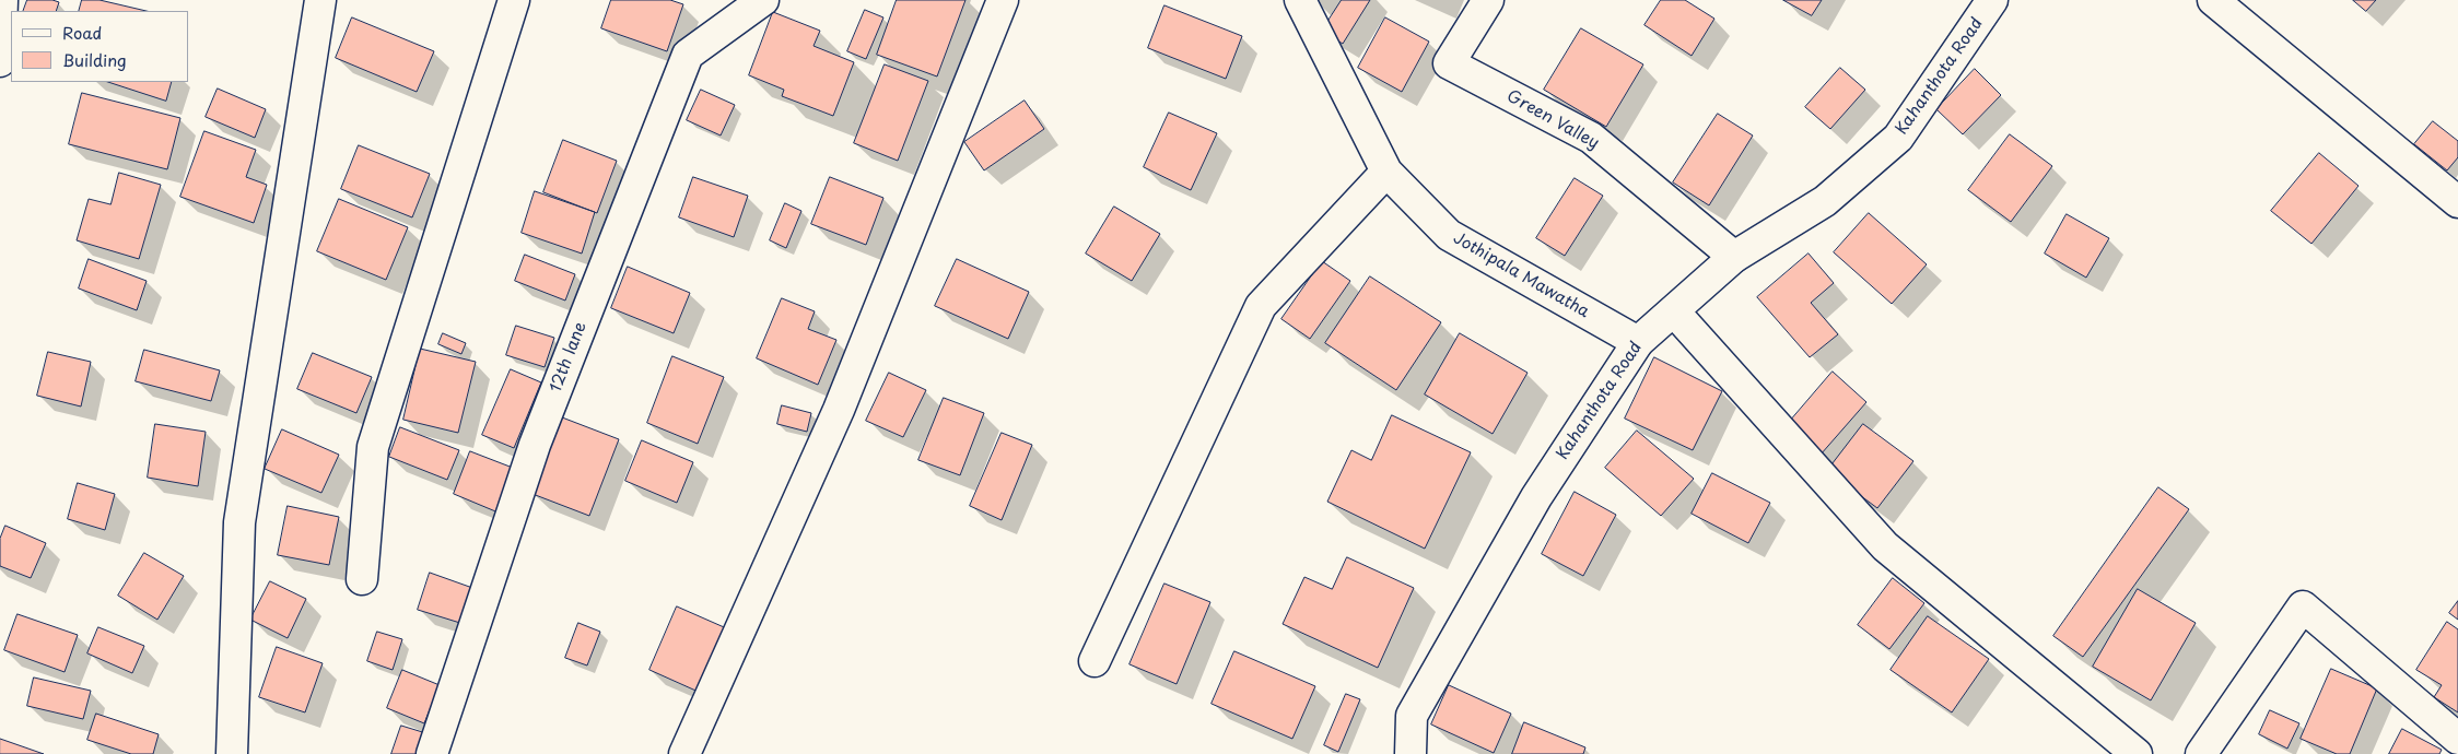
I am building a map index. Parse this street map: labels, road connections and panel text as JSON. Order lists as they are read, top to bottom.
{
  "streets": {
    "street": [
      "Kahanthota Road",
      "Green Valley",
      "Jothipala Mawatha",
      "12th lane"
    ]
  },
  "crossings": [
    ["Kahanthota Road", "Green Valley"],
    ["Kahanthota Road", "Jothipala Mawatha"]
  ],
  "legend": ["Road", "Building"]
}
